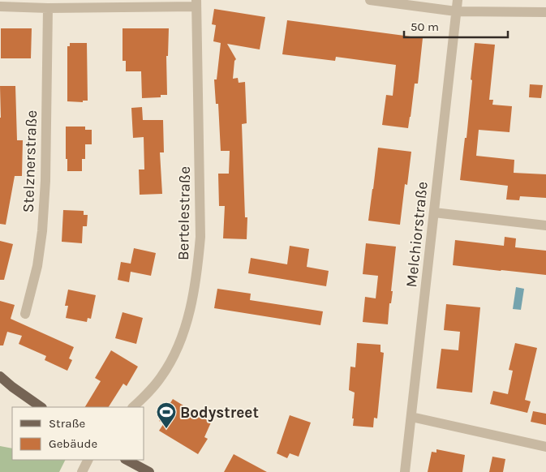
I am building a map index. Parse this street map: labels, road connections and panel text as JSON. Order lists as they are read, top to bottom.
{
  "streets": {
    "street": ["Stelznerstraße", "Bertelestraße", "Melchiorstraße"]
  },
  "places": {
    "sports": ["Bodystreet"]
  },
  "legend": ["Straße", "Gebäude"],
  "scale_bar": "50 m"
}
